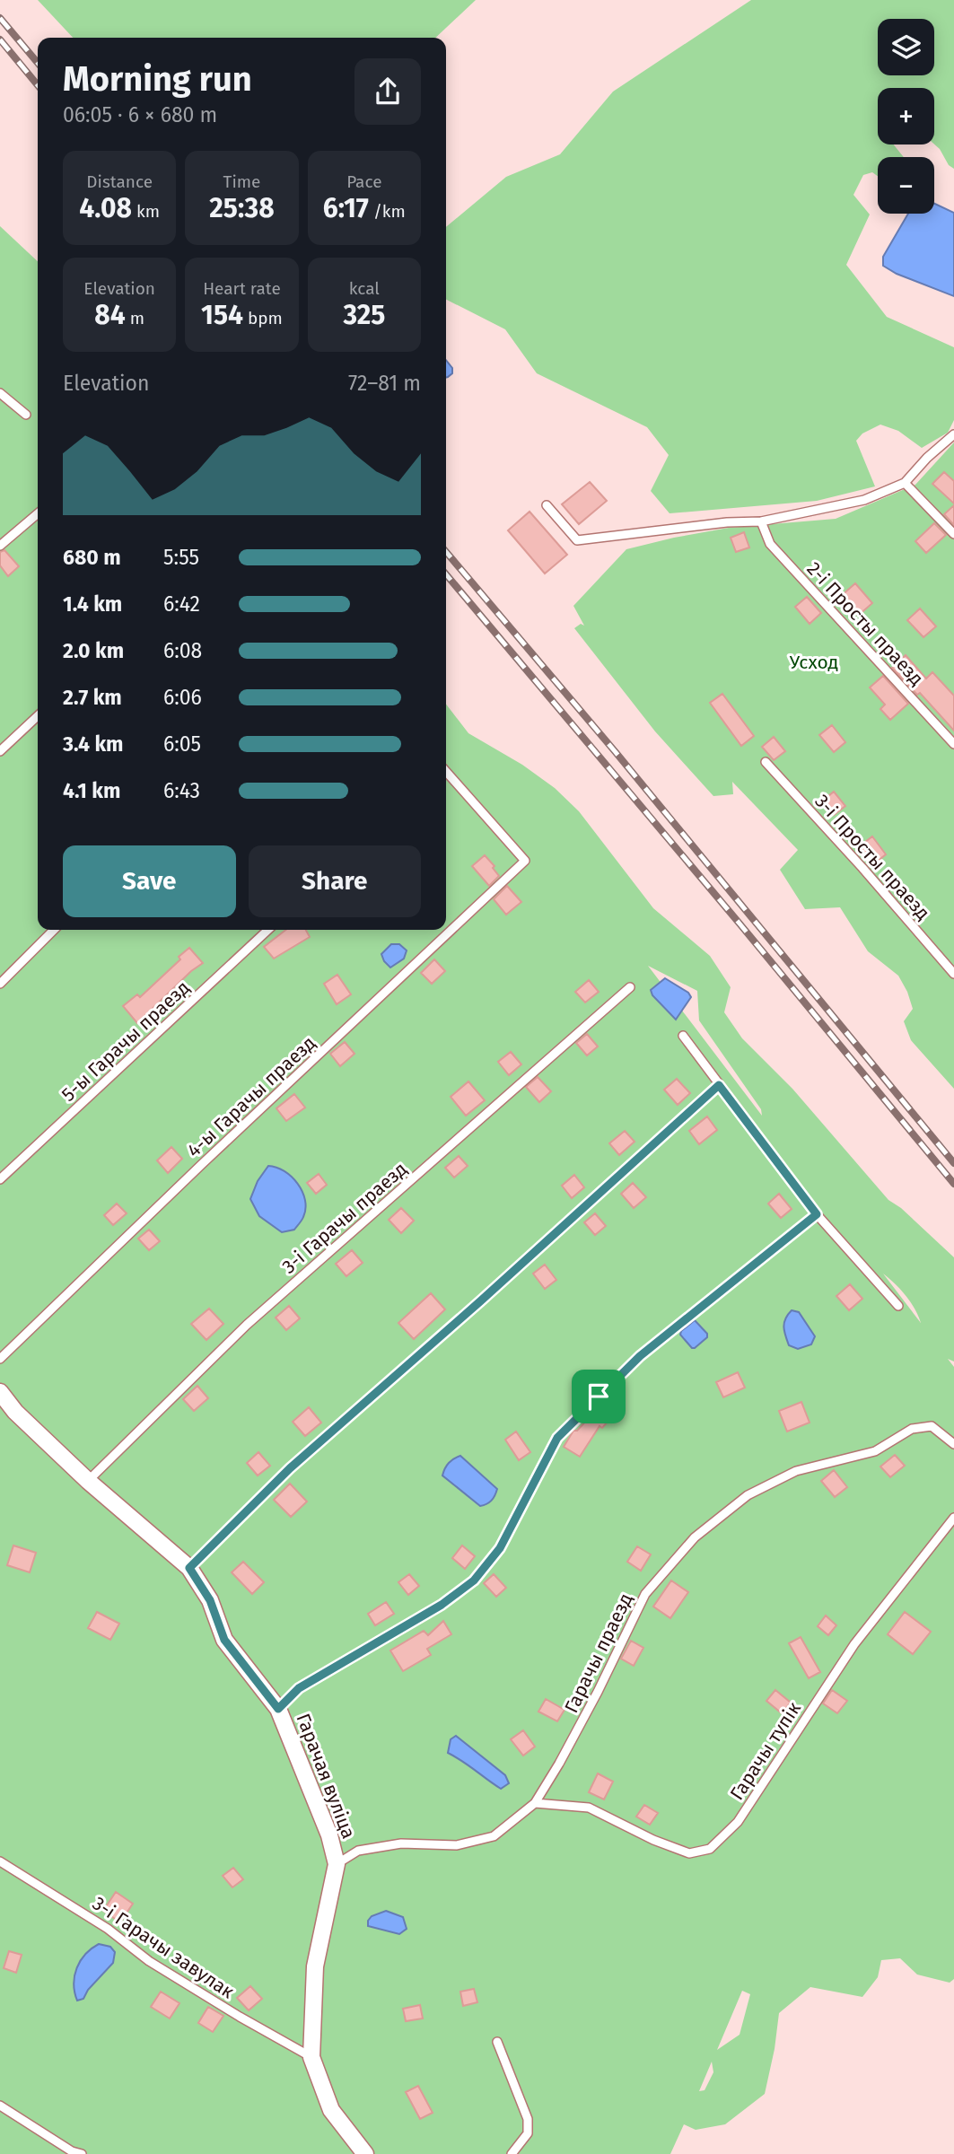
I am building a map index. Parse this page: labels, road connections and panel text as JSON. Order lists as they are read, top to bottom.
{
  "streets": {
    "street": ["Гарачая вуліца"],
    "lane": [
      "2-і Просты праезд",
      "3-і Просты праезд",
      "5-ы Гарачы праезд",
      "4-ы Гарачы праезд",
      "3-і Гарачы праезд",
      "Гарачы праезд",
      "Гарачы тупік",
      "3-і Гарачы завулак"
    ]
  },
  "crossings": [
    ["3-і Гарачы праезд", "Гарачая вуліца"],
    ["Гарачы праезд", "Гарачы тупік"],
    ["Гарачы праезд", "Гарачая вуліца"],
    ["Гарачая вуліца", "3-і Гарачы завулак"]
  ],
  "parks": ["Усход"],
  "page": {
    "map_buttons": ["+", "−"],
    "heading": ["Morning run", "06:05 · 6 × 680 m"],
    "stats": [
      ["Distance", "4.08 km"],
      ["Time", "25:38"],
      ["Pace", "6:17 /km"],
      ["Elevation", "84 m"],
      ["Heart rate", "154 bpm"],
      ["kcal", "325"]
    ],
    "chart": ["Elevation", "72–81 m"],
    "list": [
      {
        "name": "680 m",
        "note": "5:55"
      },
      {
        "name": "1.4 km",
        "note": "6:42"
      },
      {
        "name": "2.0 km",
        "note": "6:08"
      },
      {
        "name": "2.7 km",
        "note": "6:06"
      },
      {
        "name": "3.4 km",
        "note": "6:05"
      },
      {
        "name": "4.1 km",
        "note": "6:43"
      }
    ],
    "buttons": ["Save", "Share"]
  }
}
